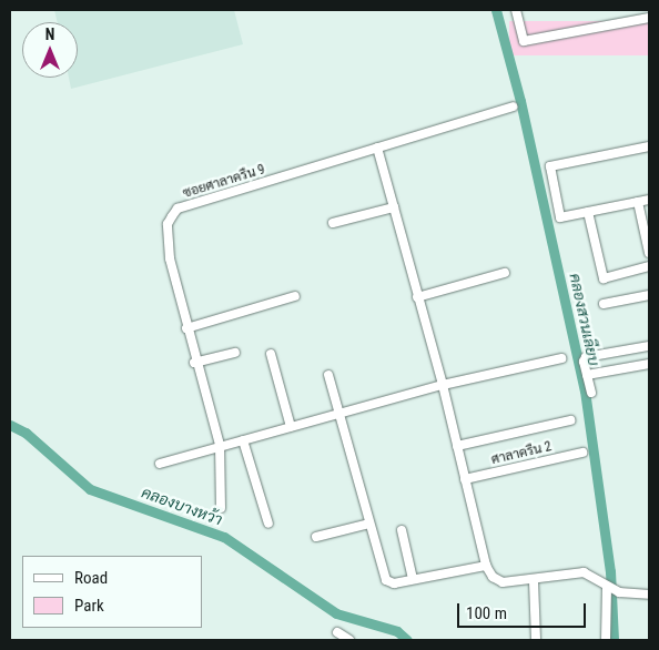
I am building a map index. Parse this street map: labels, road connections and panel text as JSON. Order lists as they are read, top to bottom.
{
  "streets": {
    "street": ["ซอยศาลาครืน 9", "ศาลาครืน 2"]
  },
  "water": ["คลองสวนเลียบ", "คลองบางหว้า"],
  "legend": ["Road", "Park"],
  "scale_bar": "100 m",
  "north": "top"
}
